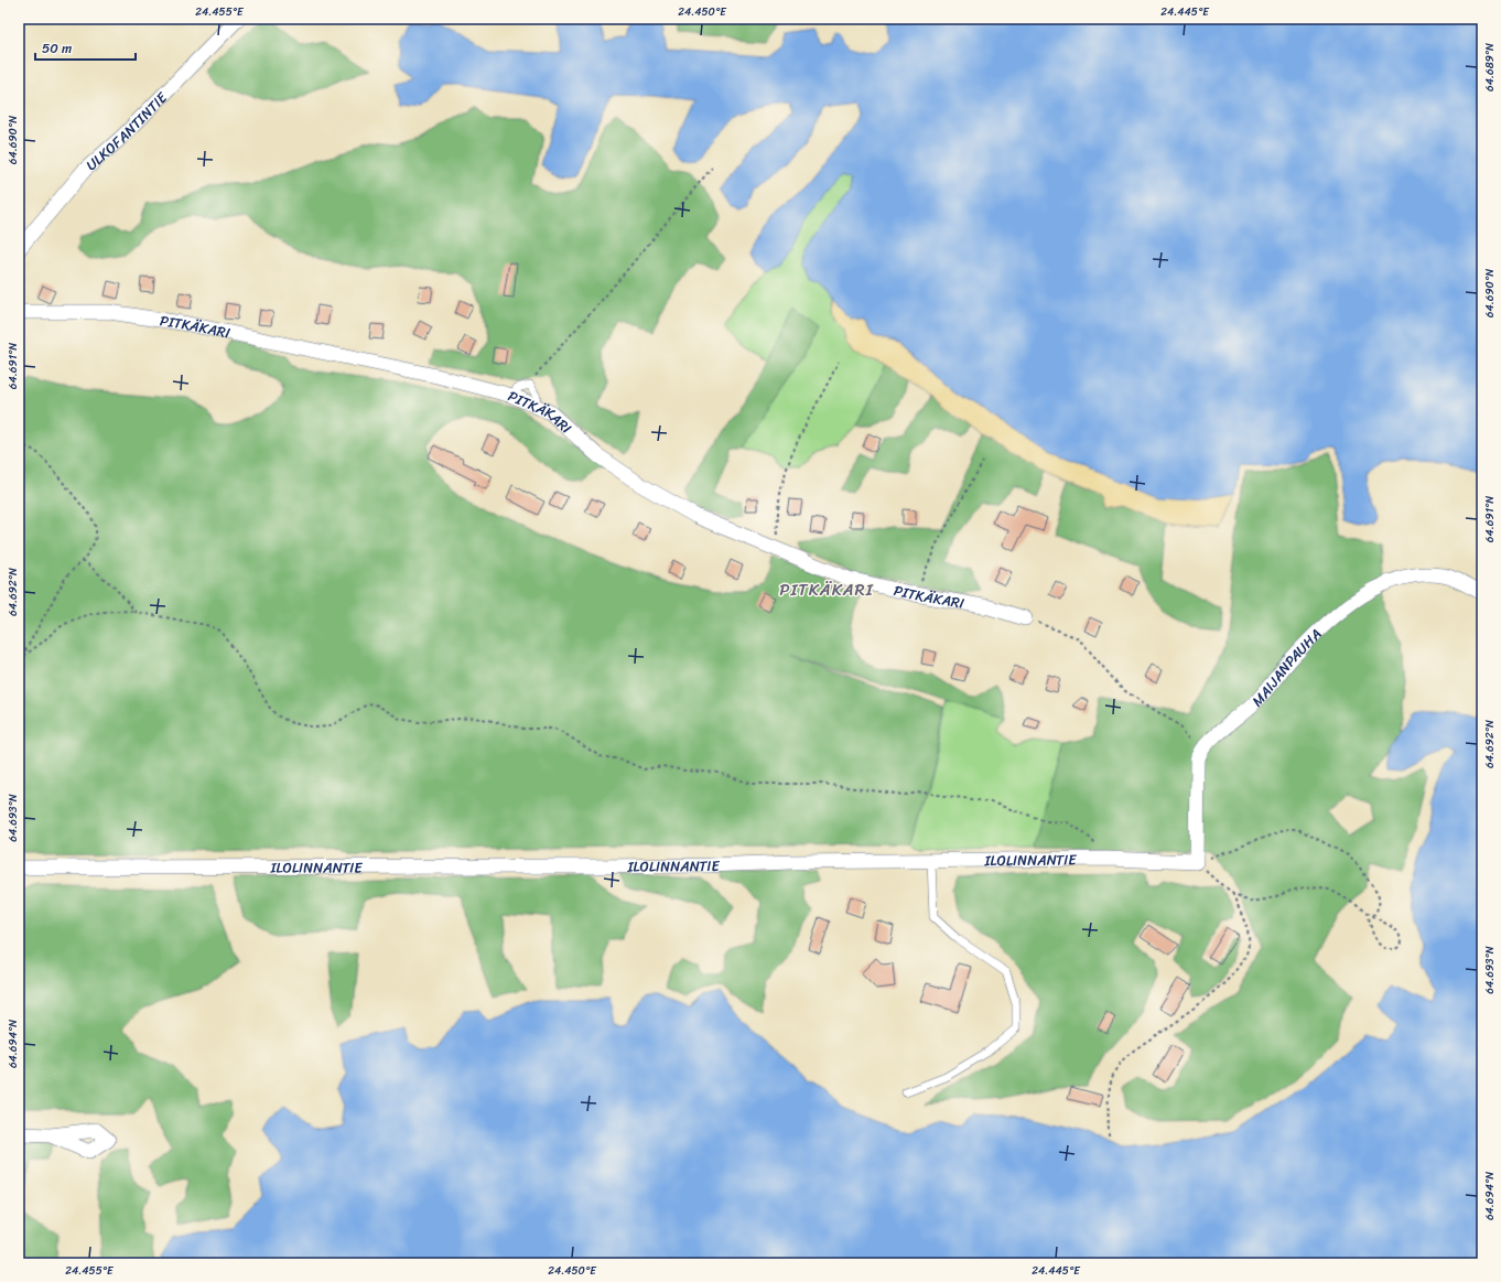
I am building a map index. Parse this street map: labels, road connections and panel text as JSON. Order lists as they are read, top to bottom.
{
  "streets": {
    "street": [
      "ULKOFANTINTIE",
      "PITKÄKARI",
      "MAIJANPAUHA",
      "ILOLINNANTIE"
    ]
  },
  "districts": ["PITKÄKARI"],
  "scale_bar": "50 m",
  "coordinates": [
    "24.455°E",
    "24.450°E",
    "24.445°E",
    "64.689°N",
    "64.690°N",
    "64.691°N",
    "64.692°N",
    "64.693°N",
    "64.694°N"
  ]
}
